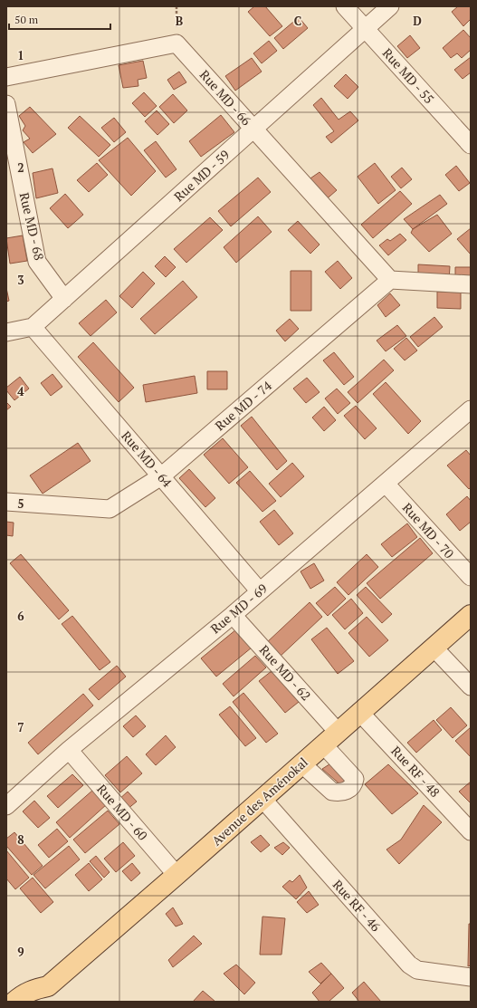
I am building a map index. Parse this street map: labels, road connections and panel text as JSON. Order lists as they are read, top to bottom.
{
  "streets": {
    "main road": ["Avenue des Aménokal"],
    "street": [
      "Rue MD - 55",
      "Rue MD - 66",
      "Rue MD - 59",
      "Rue MD - 68",
      "Rue MD - 74",
      "Rue MD - 64",
      "Rue MD - 70",
      "Rue MD - 69",
      "Rue MD - 62",
      "Rue RF - 48",
      "Rue MD - 60",
      "Rue RF - 46"
    ]
  },
  "crossings": [
    ["Rue MD - 55", "Rue MD - 59"],
    ["Rue MD - 66", "Rue MD - 59"],
    ["Rue MD - 66", "Rue MD - 74"],
    ["Rue MD - 59", "Rue MD - 68"],
    ["Rue MD - 59", "Rue MD - 64"],
    ["Rue MD - 74", "Rue MD - 64"],
    ["Rue MD - 64", "Rue MD - 69"],
    ["Rue MD - 70", "Rue MD - 69"],
    ["Rue MD - 69", "Rue MD - 62"],
    ["Rue MD - 69", "Rue MD - 60"],
    ["Rue MD - 62", "Avenue des Aménokal"],
    ["Rue RF - 48", "Avenue des Aménokal"],
    ["Avenue des Aménokal", "Rue MD - 60"],
    ["Avenue des Aménokal", "Rue RF - 46"]
  ],
  "scale_bar": "50 m",
  "grid": {
    "columns": ["B", "C", "D"],
    "rows": [
      "1",
      "2",
      "3",
      "4",
      "5",
      "6",
      "7",
      "8",
      "9"
    ]
  }
}
